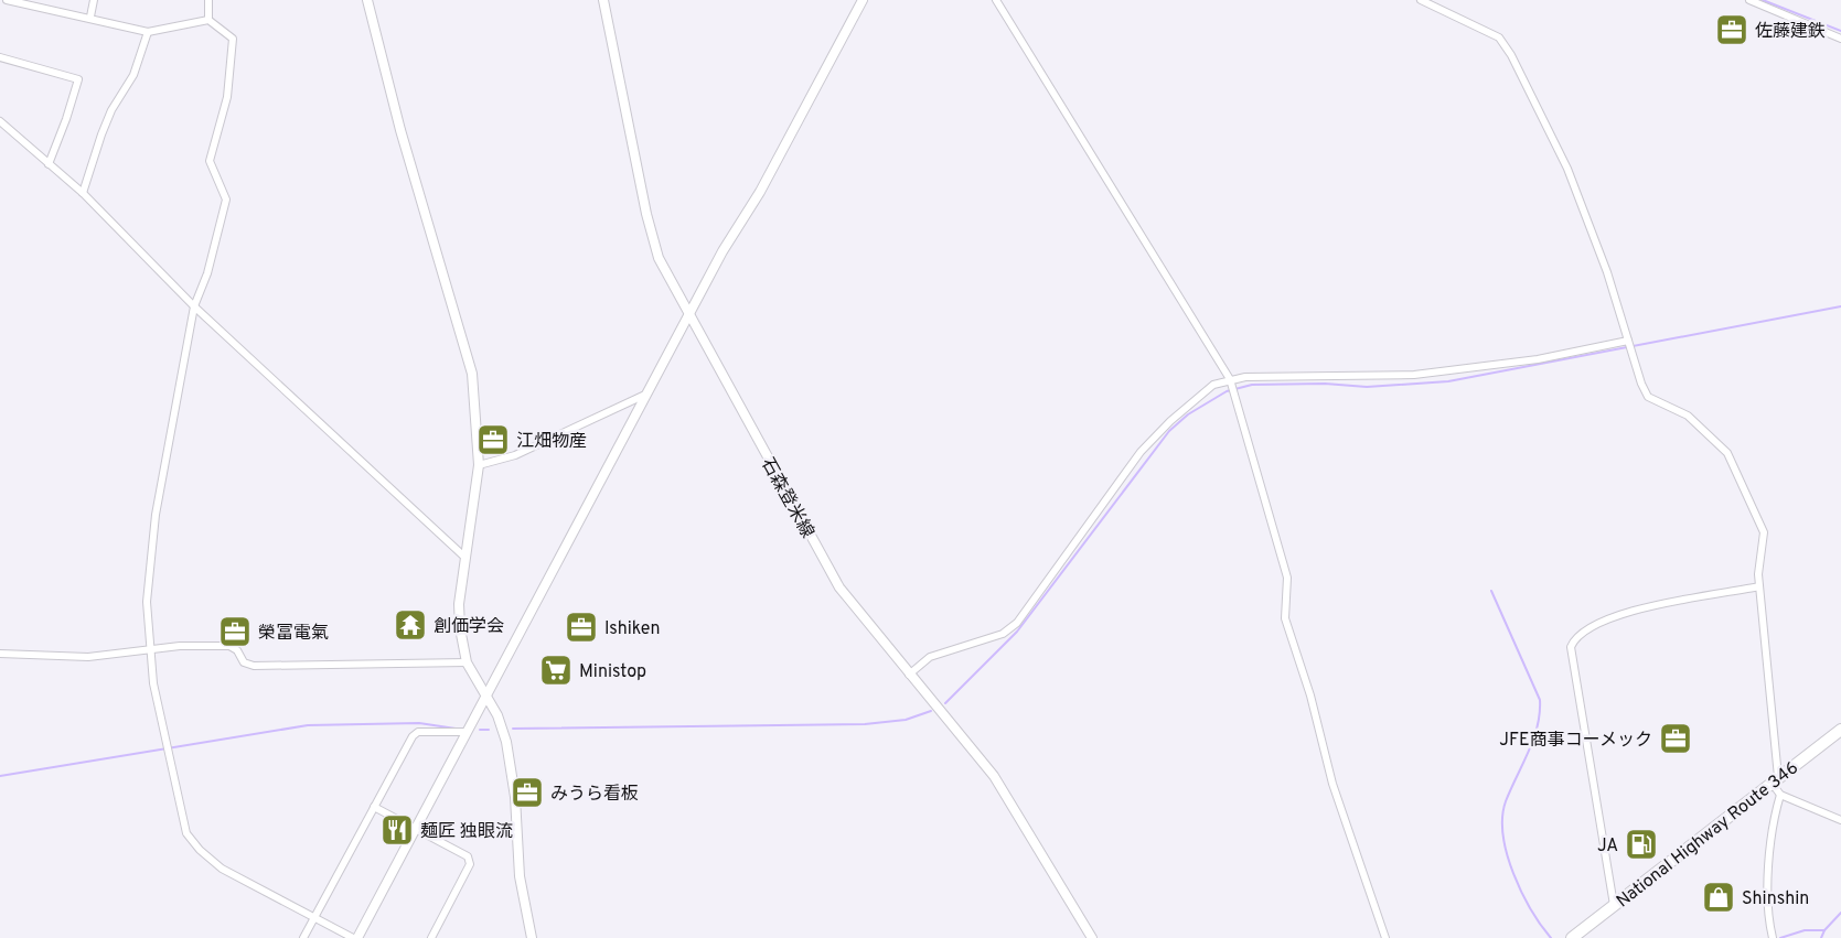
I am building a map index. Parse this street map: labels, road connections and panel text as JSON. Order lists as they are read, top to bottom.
{
  "streets": {
    "highway": ["National Highway Route 346"],
    "street": ["石森登米線"]
  },
  "places": {
    "office": [
      "佐藤建鉄",
      "江畑物産",
      "Ishiken",
      "榮冨電氣",
      "JFE商事コーメック",
      "みうら看板"
    ],
    "temple": ["創価学会"],
    "supermarket": ["Ministop"],
    "restaurant": ["麺匠 独眼流"],
    "fuel station": ["JA"],
    "shop": ["Shinshin"]
  }
}
